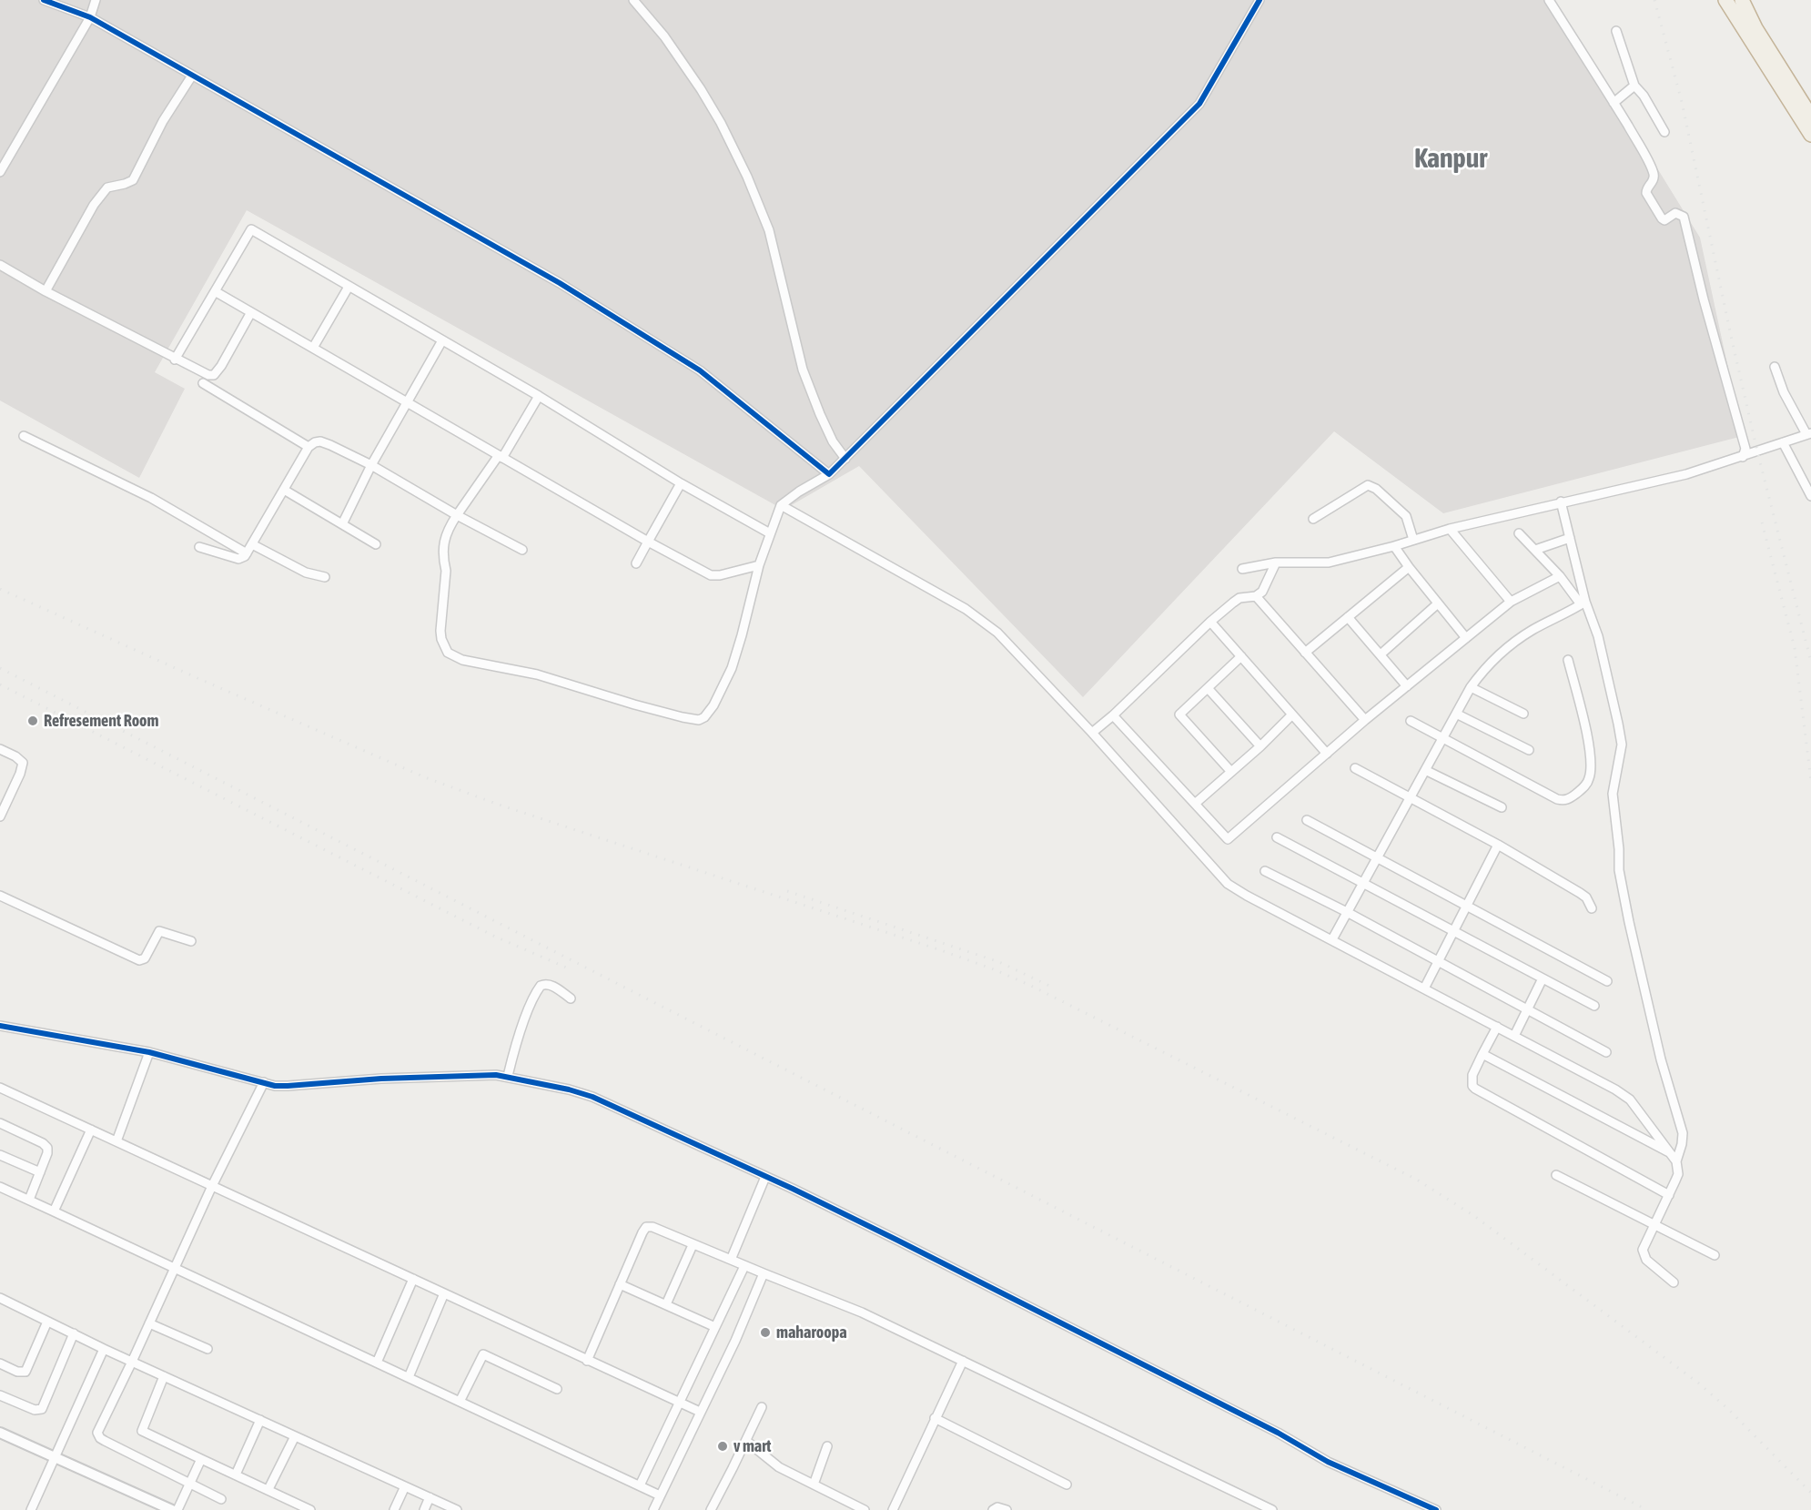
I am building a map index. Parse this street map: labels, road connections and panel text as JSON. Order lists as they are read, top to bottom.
{
  "districts": ["Kanpur"],
  "places": ["Refresement Room", "maharoopa", "v mart"]
}
